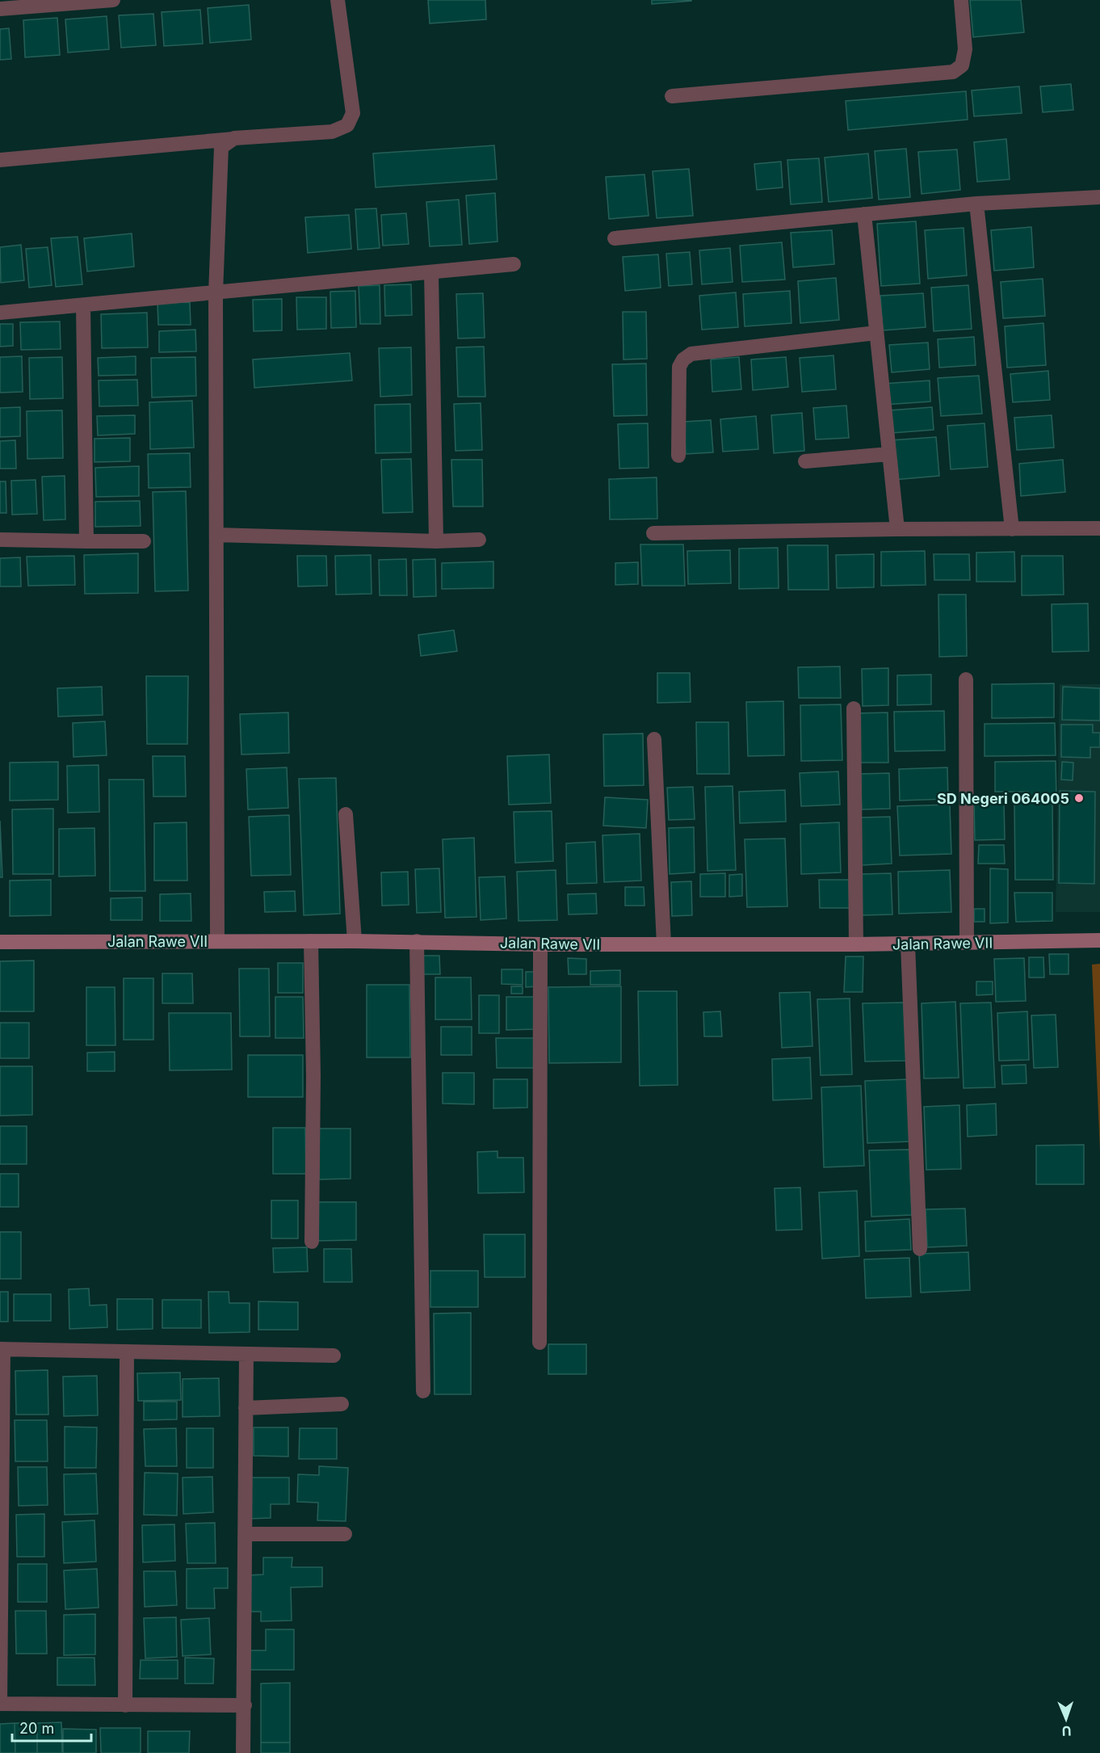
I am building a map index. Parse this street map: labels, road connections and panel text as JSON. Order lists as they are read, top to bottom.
{
  "streets": {
    "main road": ["Jalan Rawe VII"]
  },
  "places": ["SD Negeri 064005"],
  "scale_bar": "20 m",
  "north": "bottom"
}
